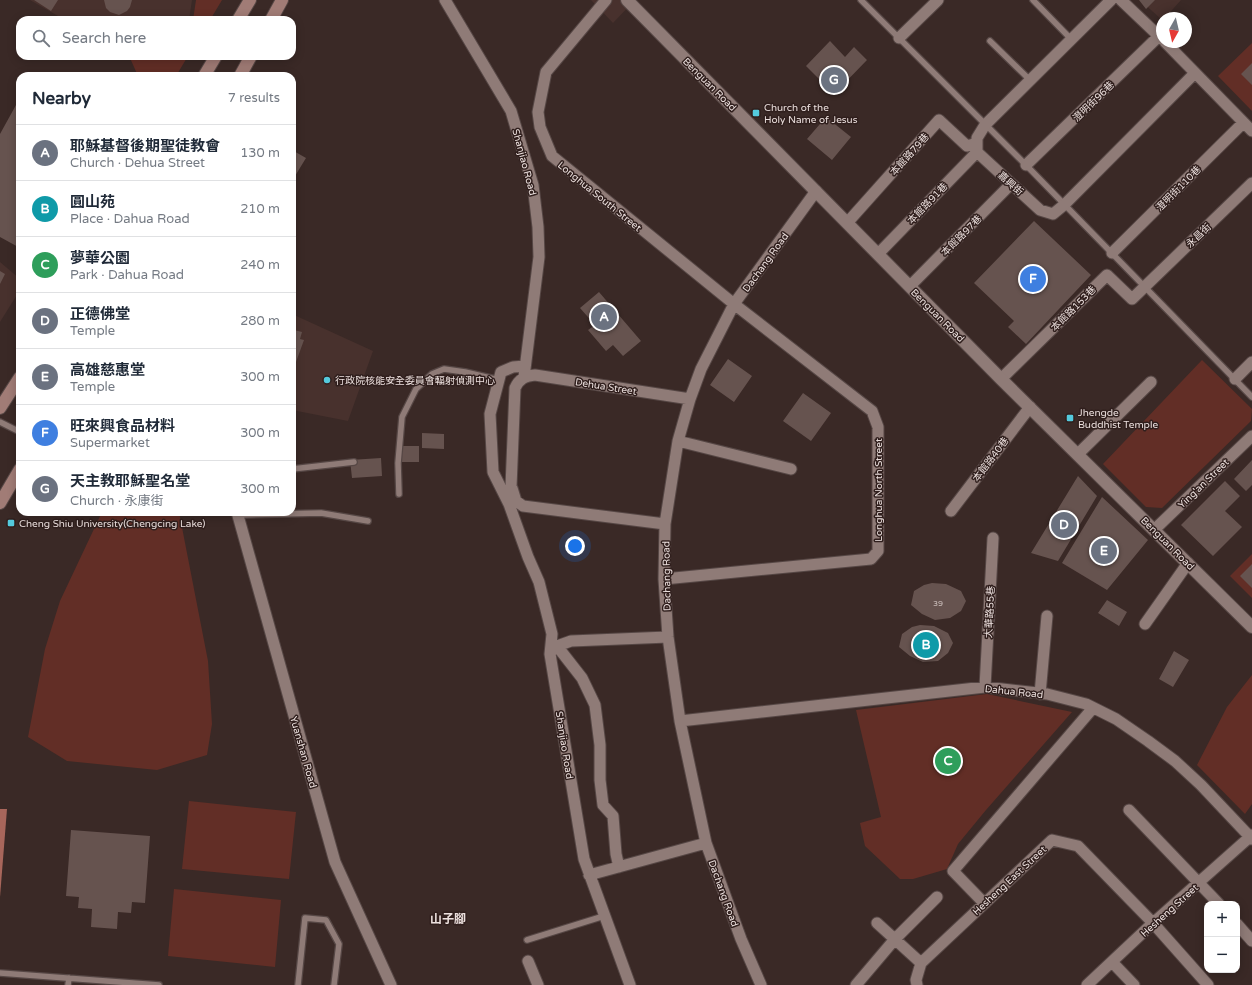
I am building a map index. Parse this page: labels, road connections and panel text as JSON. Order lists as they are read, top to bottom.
{
  "streets": {
    "street": [
      "Benguan Road",
      "澄明街96巷",
      "本館路79巷",
      "Shanjiao Road",
      "嘉興街",
      "澄明街110巷",
      "Longhua South Street",
      "本館路91巷",
      "本館路97巷",
      "永昌街",
      "Dachang Road",
      "本館路153巷",
      "Dehua Street",
      "本館路40巷",
      "Ying'an Street",
      "Longhua North Street",
      "大華路55巷",
      "Dahua Road",
      "Yuanshan Road",
      "Hesheng East Street",
      "Hesheng Street"
    ]
  },
  "crossings": [
    ["Benguan Road", "本館路79巷"],
    ["Benguan Road", "本館路91巷"],
    ["Benguan Road", "本館路97巷"],
    ["Benguan Road", "Dachang Road"],
    ["Benguan Road", "本館路153巷"],
    ["Benguan Road", "本館路40巷"],
    ["Benguan Road", "Ying'an Street"],
    ["本館路79巷", "嘉興街"],
    ["本館路79巷", "本館路91巷"],
    ["Shanjiao Road", "Dehua Street"],
    ["嘉興街", "本館路91巷"],
    ["嘉興街", "本館路97巷"],
    ["Longhua South Street", "Dachang Road"],
    ["Longhua South Street", "Longhua North Street"],
    ["永昌街", "本館路153巷"],
    ["Dachang Road", "Dehua Street"],
    ["Dachang Road", "Longhua North Street"],
    ["Dachang Road", "Dahua Road"],
    ["大華路55巷", "Dahua Road"],
    ["Dahua Road", "Hesheng Street"],
    ["Hesheng East Street", "Hesheng Street"]
  ],
  "districts": ["山子腳"],
  "places": {
    "transit": ["Church of the Holy Name of Jesus", "Jhengde Buddhist Temple", "Cheng Shiu University(Chengcing Lake)"],
    "other": ["行政院核能安全委員會輻射偵測中心"]
  },
  "house_numbers": ["39"],
  "north": "bottom",
  "page": {
    "search": "Search here",
    "pins": [
      "G",
      "F",
      "A",
      "D",
      "E",
      "B",
      "C"
    ],
    "heading": ["Nearby", "7 results"],
    "list": [
      {
        "mark": "A",
        "name": "耶穌基督後期聖徒教會",
        "note": "Church · Dehua Street",
        "value": "130 m"
      },
      {
        "mark": "B",
        "name": "圓山苑",
        "note": "Place · Dahua Road",
        "value": "210 m"
      },
      {
        "mark": "C",
        "name": "夢華公園",
        "note": "Park · Dahua Road",
        "value": "240 m"
      },
      {
        "mark": "D",
        "name": "正德佛堂",
        "note": "Temple",
        "value": "280 m"
      },
      {
        "mark": "E",
        "name": "高雄慈惠堂",
        "note": "Temple",
        "value": "300 m"
      },
      {
        "mark": "F",
        "name": "旺來興食品材料",
        "note": "Supermarket",
        "value": "300 m"
      },
      {
        "mark": "G",
        "name": "天主教耶穌聖名堂",
        "note": "Church · 永康街",
        "value": "300 m"
      }
    ],
    "map_buttons": ["+", "−"]
  }
}
